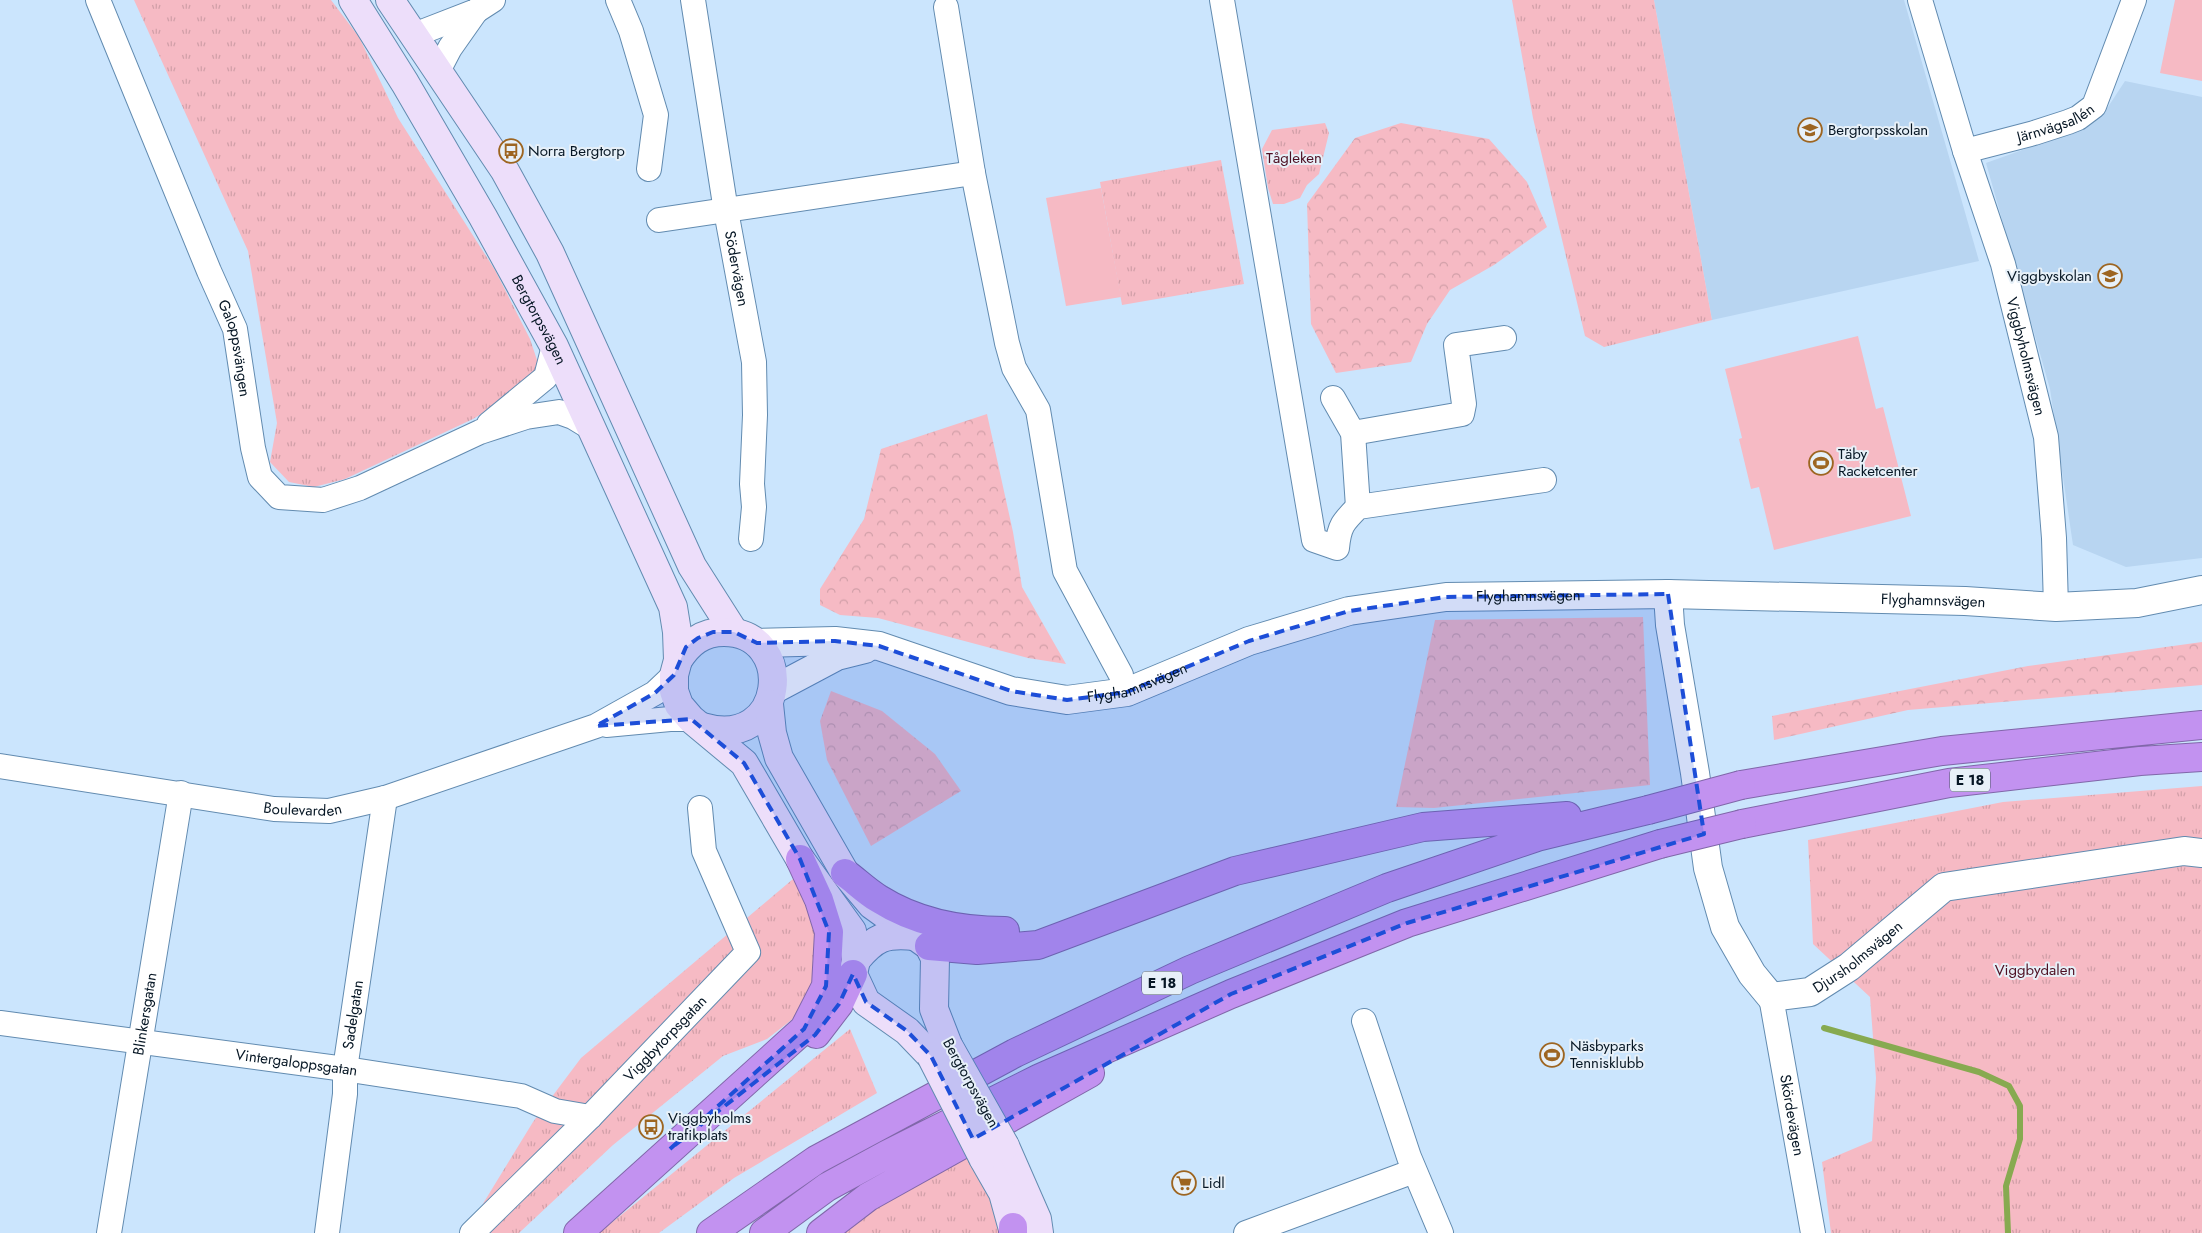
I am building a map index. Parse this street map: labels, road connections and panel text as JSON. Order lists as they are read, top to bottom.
{
  "streets": {
    "highway": ["E 18"],
    "main road": ["Bergtorpsvägen"],
    "street": [
      "Järnvägsallén",
      "Södervägen",
      "Galoppsvängen",
      "Viggbyholmsvägen",
      "Flyghamnsvägen",
      "Boulevarden",
      "Djursholmsvägen",
      "Blinkersgatan",
      "Sadelgatan",
      "Viggbytorpsgatan",
      "Vintergaloppsgatan",
      "Skördevägen"
    ]
  },
  "crossings": [
    ["Järnvägsallén", "Viggbyholmsvägen"],
    ["Bergtorpsvägen", "Galoppsvängen"],
    ["Bergtorpsvägen", "Flyghamnsvägen"],
    ["Bergtorpsvägen", "Boulevarden"],
    ["Viggbyholmsvägen", "Flyghamnsvägen"],
    ["Flyghamnsvägen", "Boulevarden"],
    ["Boulevarden", "Blinkersgatan"],
    ["Boulevarden", "Sadelgatan"],
    ["Djursholmsvägen", "Skördevägen"],
    ["Blinkersgatan", "Vintergaloppsgatan"],
    ["Sadelgatan", "Vintergaloppsgatan"],
    ["Viggbytorpsgatan", "Vintergaloppsgatan"]
  ],
  "parks": ["Tågleken", "Viggbydalen"],
  "places": {
    "school or university": ["Bergtorpsskolan", "Viggbyskolan"],
    "bus stop": ["Norra Bergtorp", "Viggbyholms trafikplats"],
    "sports": ["Täby Racketcenter", "Näsbyparks Tennisklubb"],
    "supermarket": ["Lidl"]
  }
}
